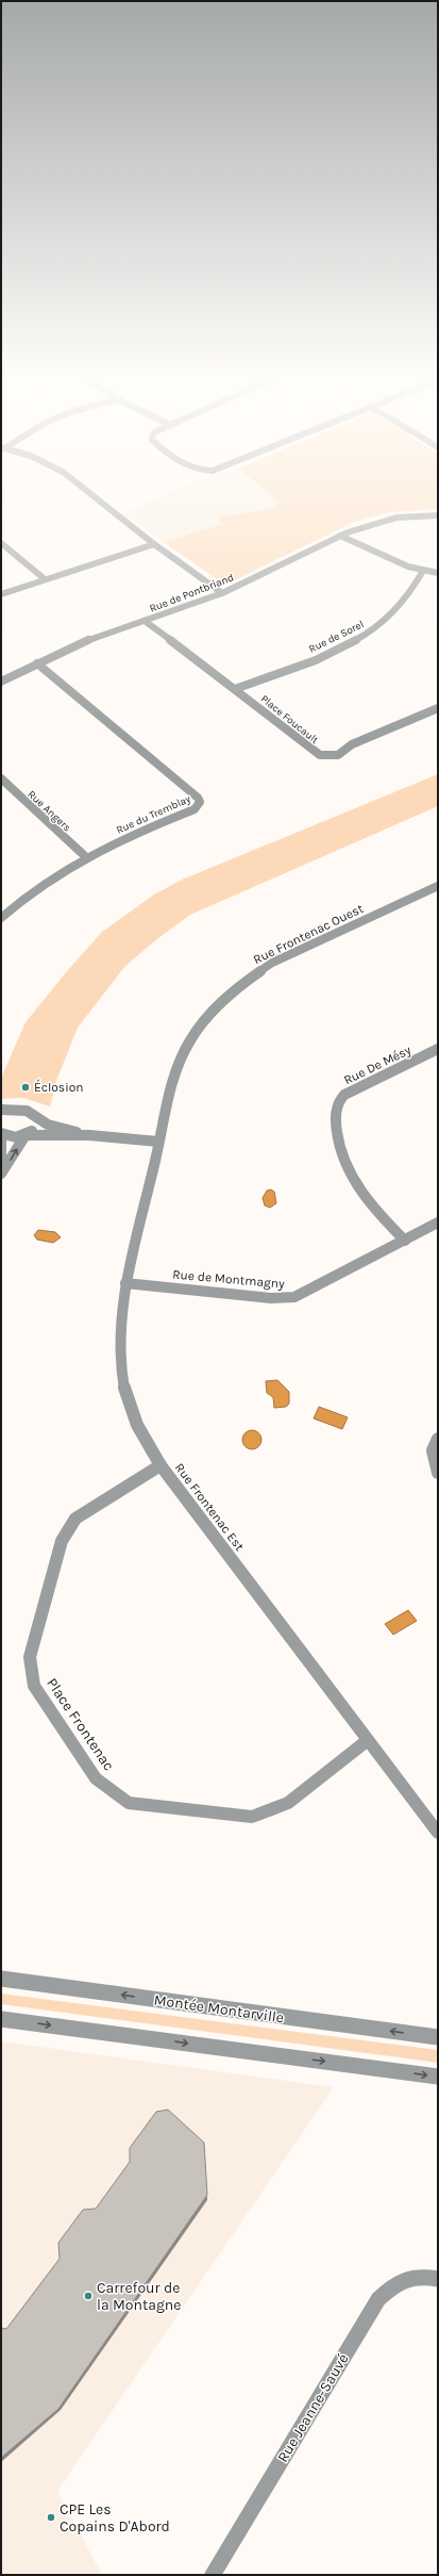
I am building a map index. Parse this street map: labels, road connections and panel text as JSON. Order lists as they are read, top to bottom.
{
  "streets": {
    "street": [
      "Rue de Pontbriand",
      "Rue de Sorel",
      "Place Foucault",
      "Rue Angers",
      "Rue du Tremblay",
      "Rue Frontenac Ouest",
      "Rue De Mésy",
      "Rue de Montmagny",
      "Rue Frontenac Est",
      "Place Frontenac",
      "Montée Montarville",
      "Rue Jeanne-Sauvé"
    ]
  },
  "crossings": [
    ["Rue de Pontbriand", "Place Foucault"],
    ["Rue de Pontbriand", "Rue du Tremblay"],
    ["Rue de Sorel", "Place Foucault"],
    ["Rue Angers", "Rue du Tremblay"],
    ["Rue Frontenac Ouest", "Rue Frontenac Est"],
    ["Rue De Mésy", "Rue de Montmagny"],
    ["Rue de Montmagny", "Rue Frontenac Est"],
    ["Rue Frontenac Est", "Place Frontenac"]
  ],
  "places": ["Éclosion", "Carrefour de la Montagne", "CPE Les Copains D'Abord"]
}
